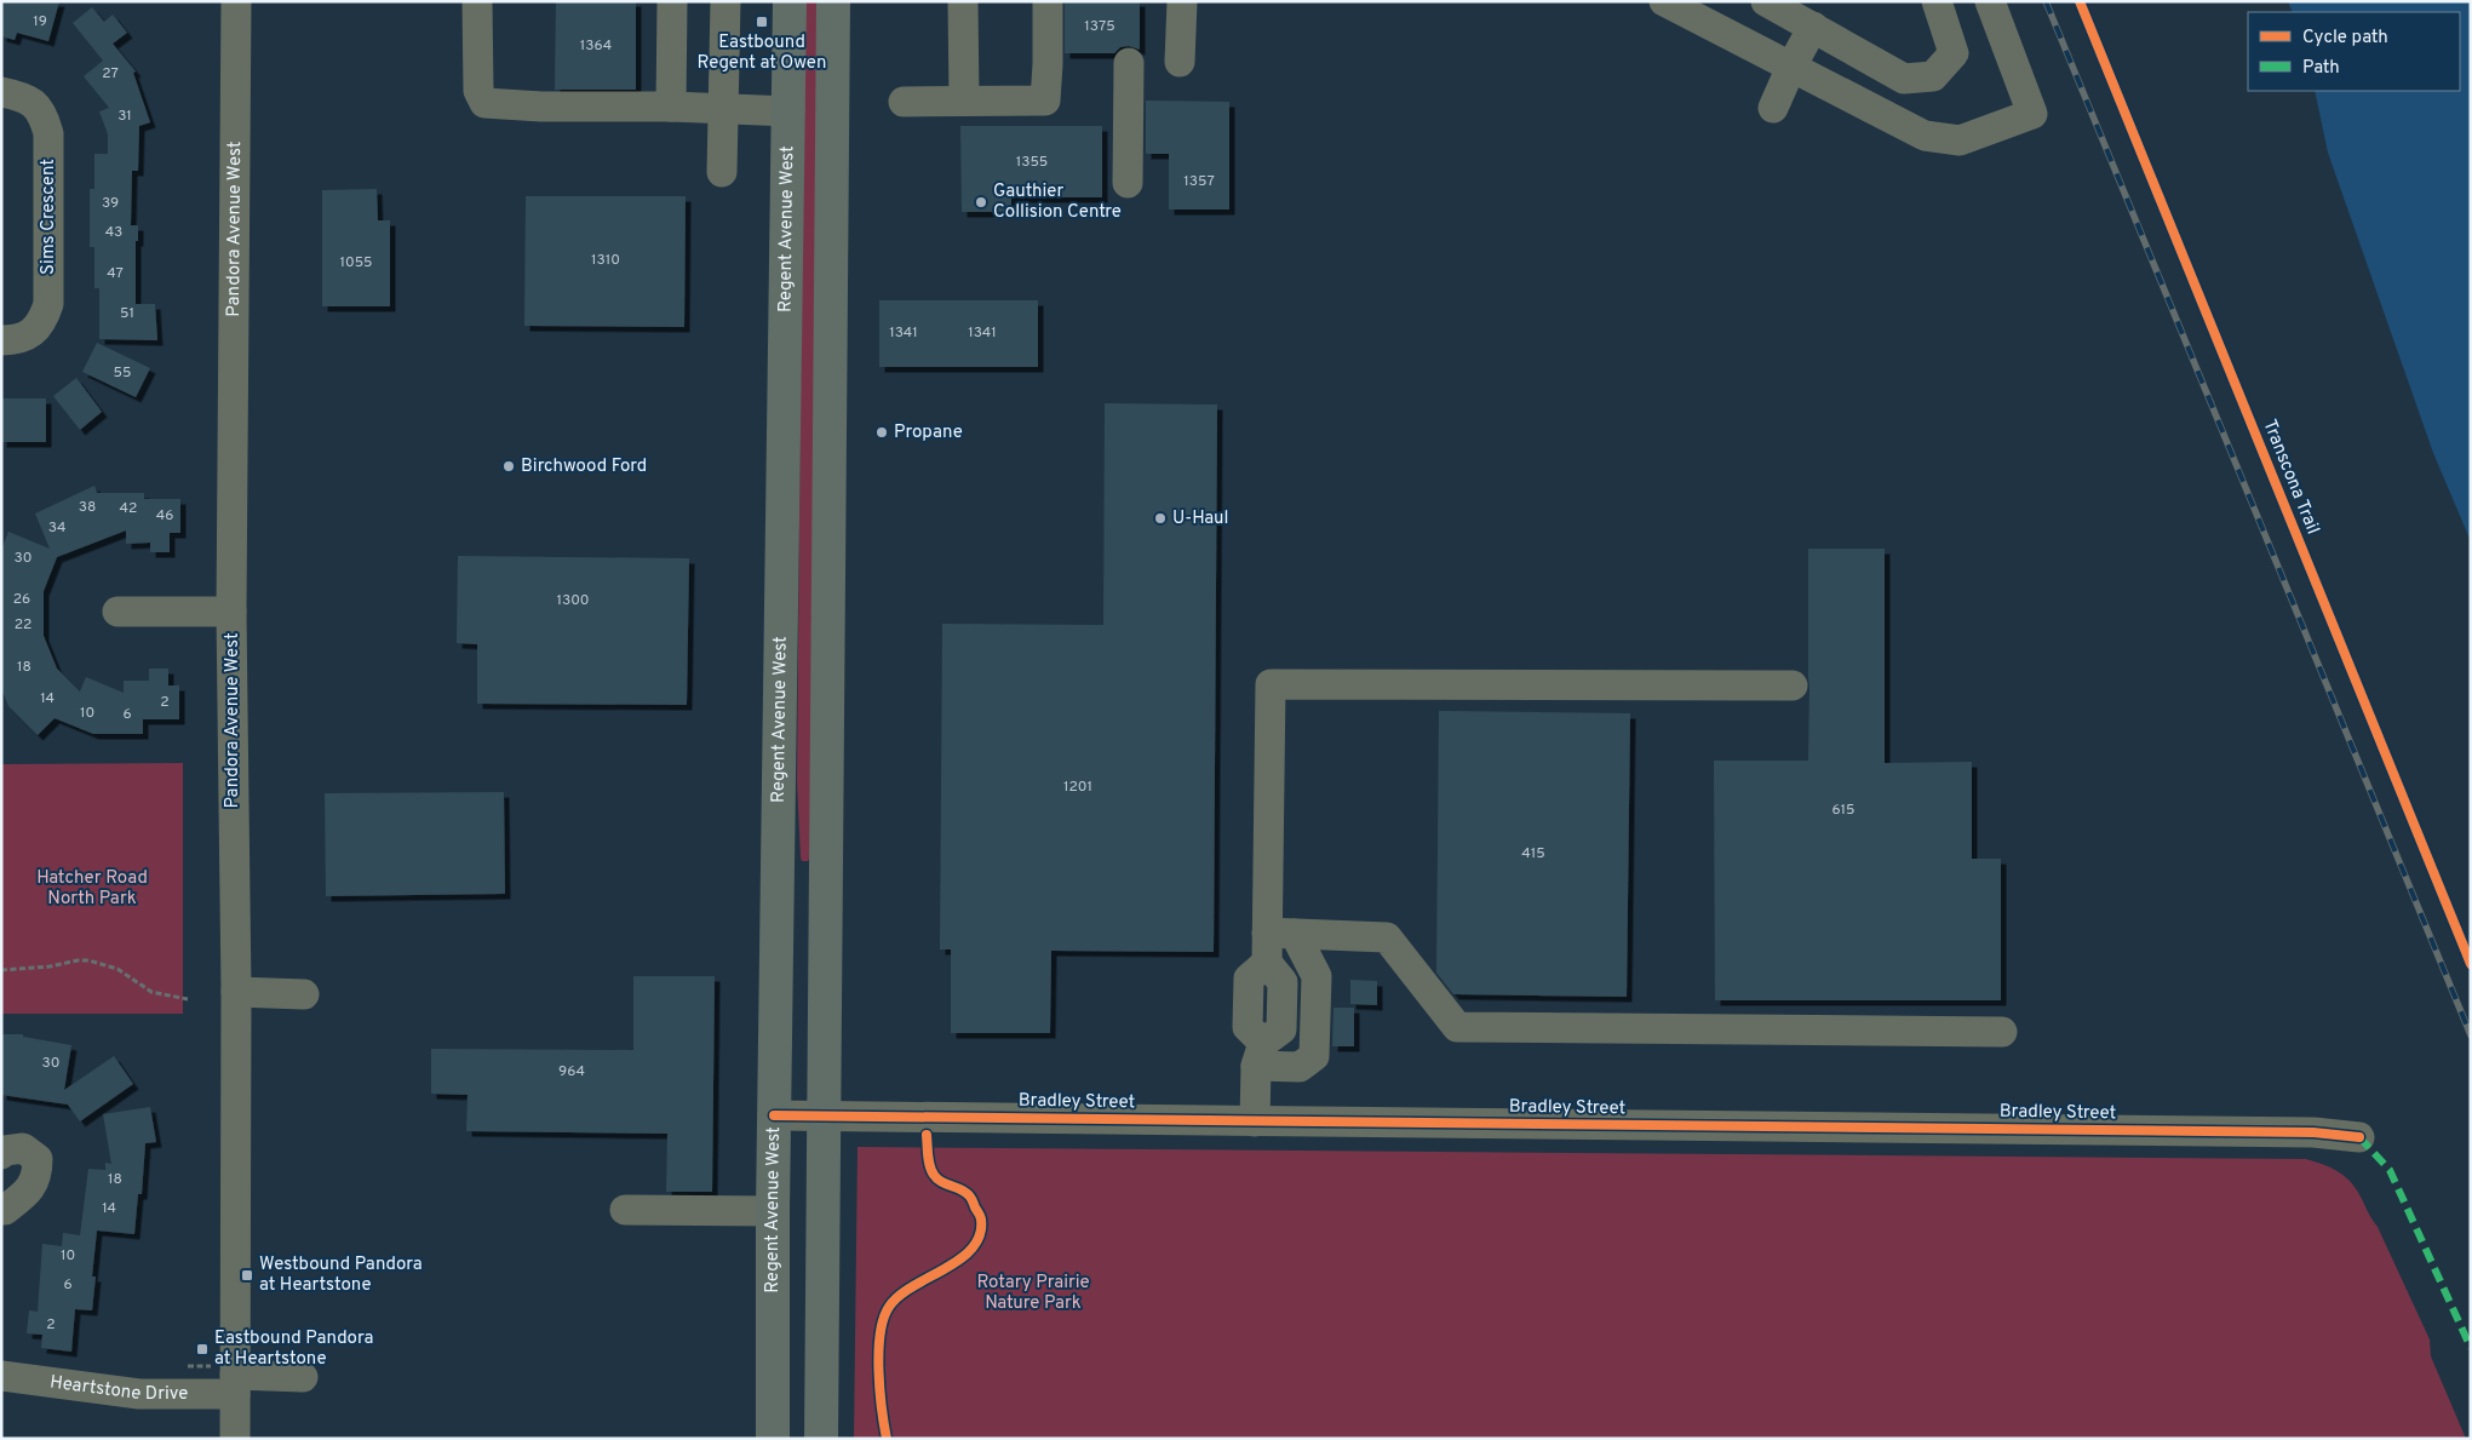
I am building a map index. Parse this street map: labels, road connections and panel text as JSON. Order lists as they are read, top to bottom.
{
  "streets": {
    "main road": ["Regent Avenue West"],
    "street": [
      "Sims Crescent",
      "Pandora Avenue West",
      "Bradley Street",
      "Heartstone Drive"
    ],
    "cycle path": ["Transcona Trail"]
  },
  "crossings": [
    ["Pandora Avenue West", "Heartstone Drive"],
    ["Regent Avenue West", "Bradley Street"]
  ],
  "parks": ["Hatcher Road North Park", "Rotary Prairie Nature Park"],
  "places": {
    "transit": ["Eastbound Regent at Owen", "Westbound Pandora at Heartstone", "Eastbound Pandora at Heartstone"],
    "other": [
      "Gauthier Collision Centre",
      "Propane",
      "Birchwood Ford",
      "U-Haul"
    ]
  },
  "house_numbers": [
    "19",
    "1375",
    "1364",
    "27",
    "31",
    "1355",
    "1357",
    "39",
    "43",
    "1310",
    "1055",
    "47",
    "51",
    "1341",
    "1341",
    "55",
    "38",
    "42",
    "46",
    "34",
    "30",
    "26",
    "1300",
    "22",
    "18",
    "14",
    "2",
    "10",
    "6",
    "1201",
    "615",
    "415",
    "30",
    "964",
    "18",
    "14",
    "10",
    "6",
    "2"
  ],
  "legend": ["Cycle path", "Path"]
}
